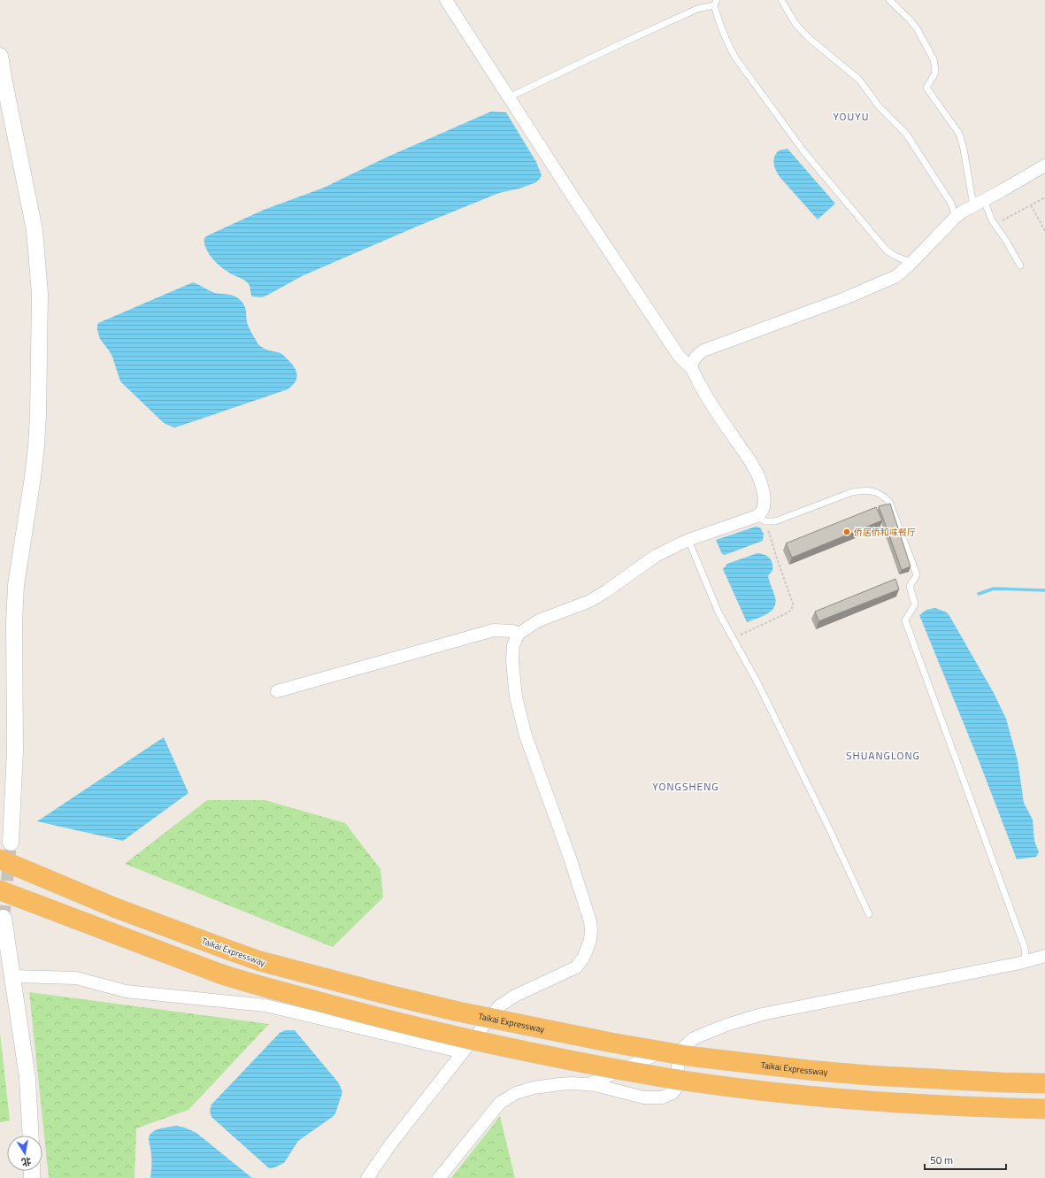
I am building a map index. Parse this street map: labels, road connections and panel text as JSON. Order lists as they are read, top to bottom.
{
  "streets": {
    "highway": ["Taikai Expressway"]
  },
  "districts": ["YOUYU", "SHUANGLONG", "YONGSHENG"],
  "places": ["侨居侨和味餐厅"],
  "scale_bar": "50 m",
  "north": "bottom"
}
